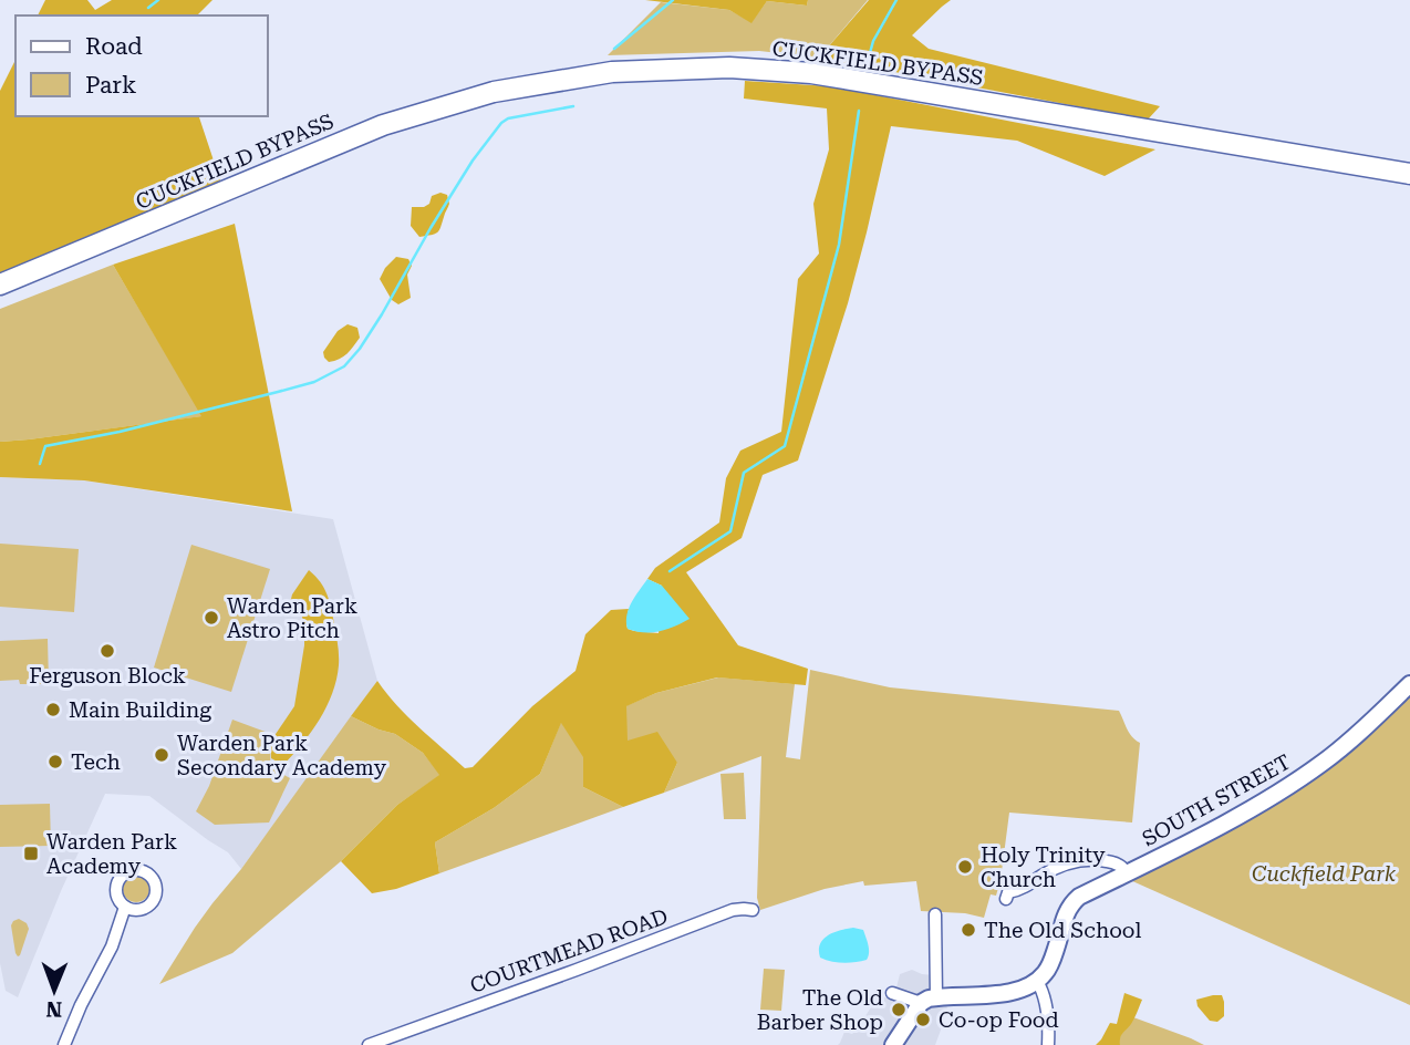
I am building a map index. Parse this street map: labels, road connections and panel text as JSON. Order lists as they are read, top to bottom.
{
  "streets": {
    "highway": ["CUCKFIELD BYPASS"],
    "main road": ["SOUTH STREET"],
    "street": ["COURTMEAD ROAD"]
  },
  "parks": ["Cuckfield Park"],
  "places": {
    "other": [
      "Warden Park Astro Pitch",
      "Ferguson Block",
      "Main Building",
      "Warden Park Secondary Academy",
      "Tech",
      "Holy Trinity Church",
      "The Old School",
      "The Old Barber Shop",
      "Co-op Food"
    ],
    "transit": ["Warden Park Academy"]
  },
  "legend": ["Road", "Park"],
  "north": "bottom"
}
